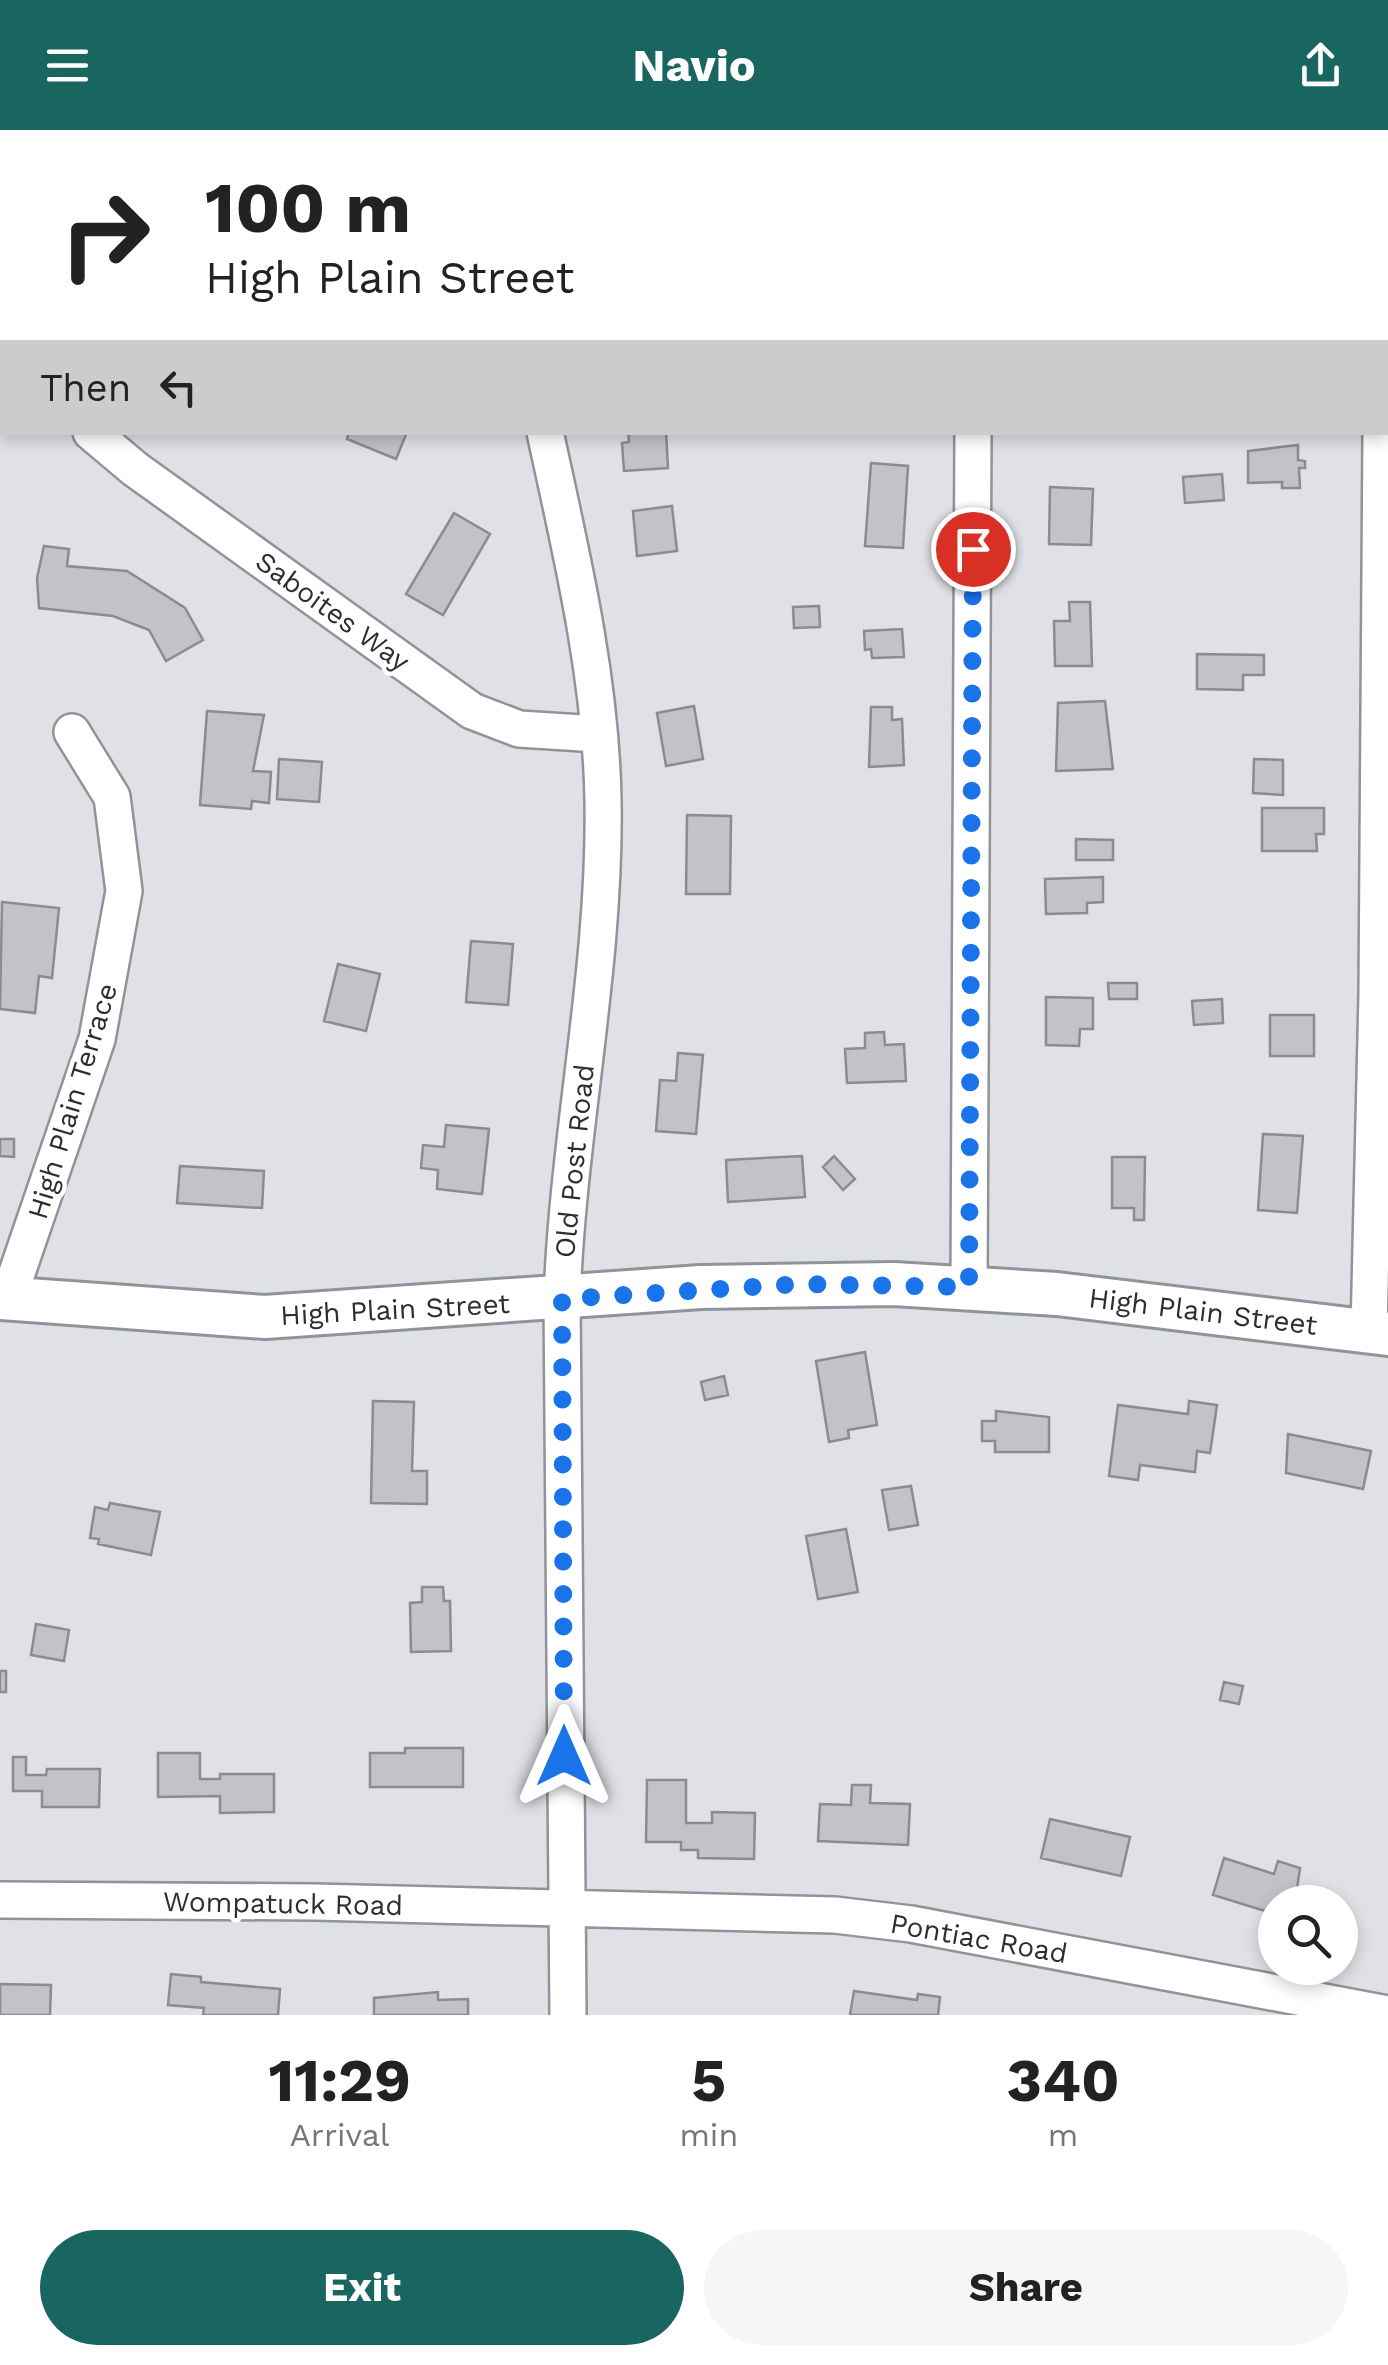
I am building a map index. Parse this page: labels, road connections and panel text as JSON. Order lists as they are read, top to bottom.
{
  "streets": {
    "main road": ["High Plain Street"],
    "street": [
      "Saboites Way",
      "High Plain Terrace",
      "Old Post Road",
      "Wompatuck Road",
      "Pontiac Road"
    ]
  },
  "crossings": [
    ["Saboites Way", "Old Post Road"],
    ["High Plain Terrace", "High Plain Street"],
    ["Old Post Road", "High Plain Street"],
    ["Old Post Road", "Wompatuck Road"],
    ["Old Post Road", "Pontiac Road"],
    ["Wompatuck Road", "Pontiac Road"]
  ],
  "page": {
    "header": "Navio",
    "turn": ["100 m", "High Plain Street"],
    "then": "Then",
    "eta": [
      "11:29",
      "Arrival",
      "5",
      "min",
      "340",
      "m"
    ],
    "buttons": ["Exit", "Share"]
  }
}
